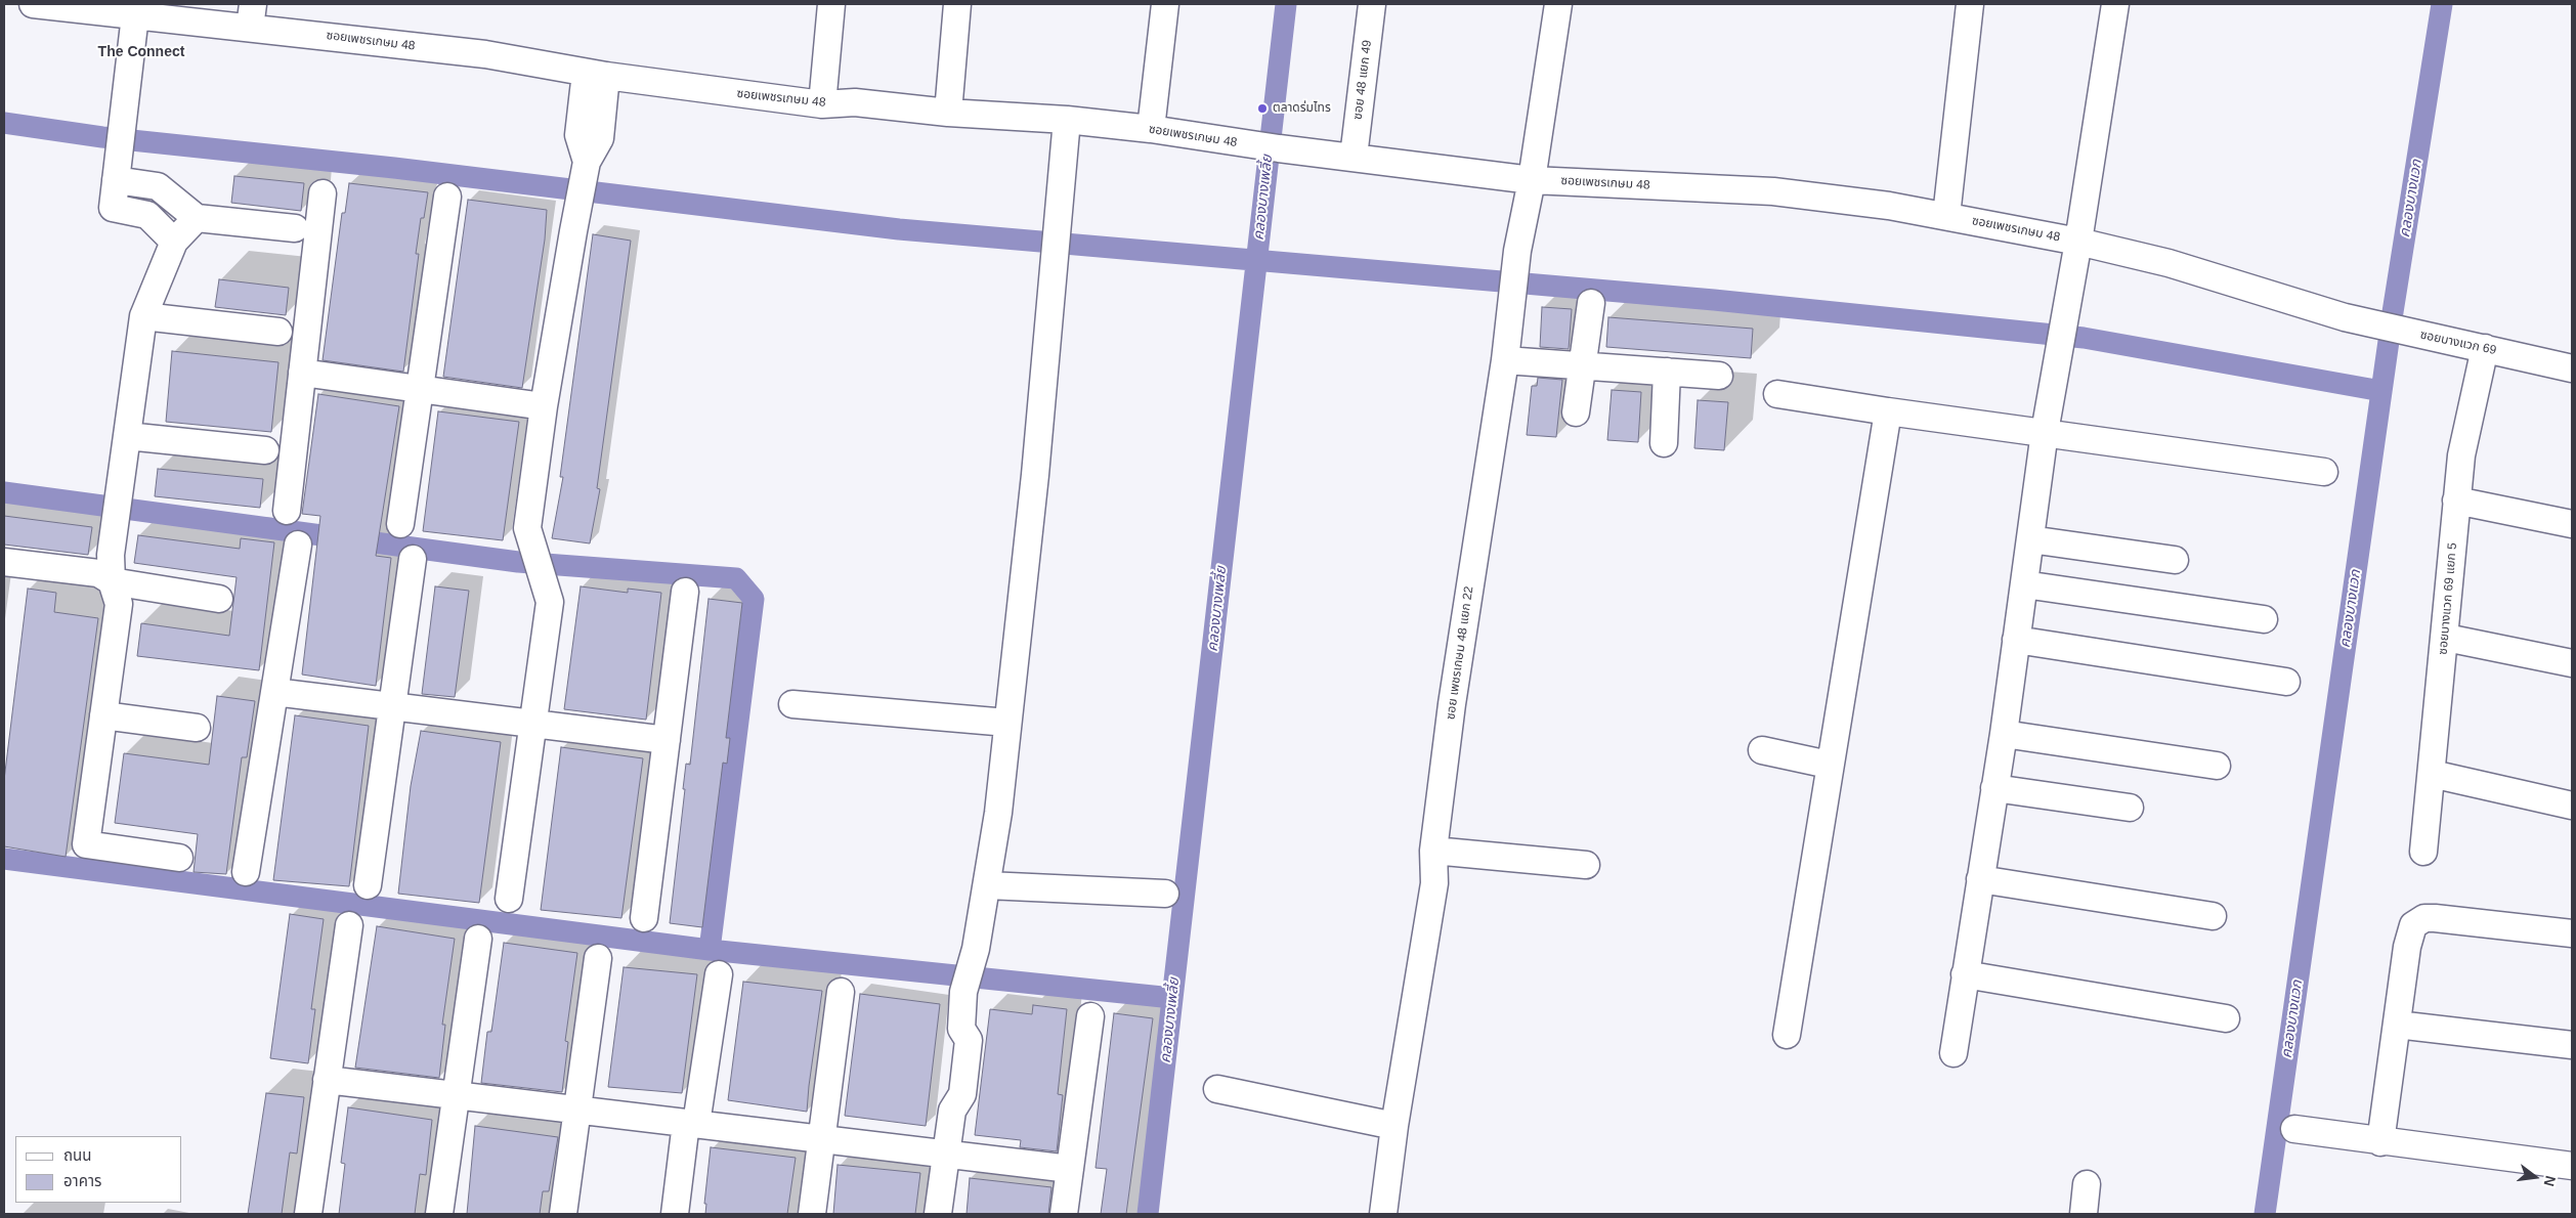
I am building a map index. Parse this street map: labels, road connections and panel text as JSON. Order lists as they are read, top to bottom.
{
  "streets": {
    "street": [
      "ซอยเพชรเกษม 48",
      "ซอย 48 แยก 49",
      "ซอยบางแวก 69",
      "ซอยบางแวก 69 แยก 5",
      "ซอย เพชรเกษม 48 แยก 22"
    ]
  },
  "crossings": [
    ["ซอยเพชรเกษม 48", "ซอย 48 แยก 49"],
    ["ซอยเพชรเกษม 48", "ซอยบางแวก 69"],
    ["ซอยเพชรเกษม 48", "ซอย เพชรเกษม 48 แยก 22"],
    ["ซอยบางแวก 69", "ซอยบางแวก 69 แยก 5"]
  ],
  "districts": ["The Connect"],
  "water": ["คลองบางเพลี้ย", "คลองบางแวก"],
  "places": ["ตลาดร่มไทร"],
  "legend": ["ถนน", "อาคาร"],
  "north": "right"
}
